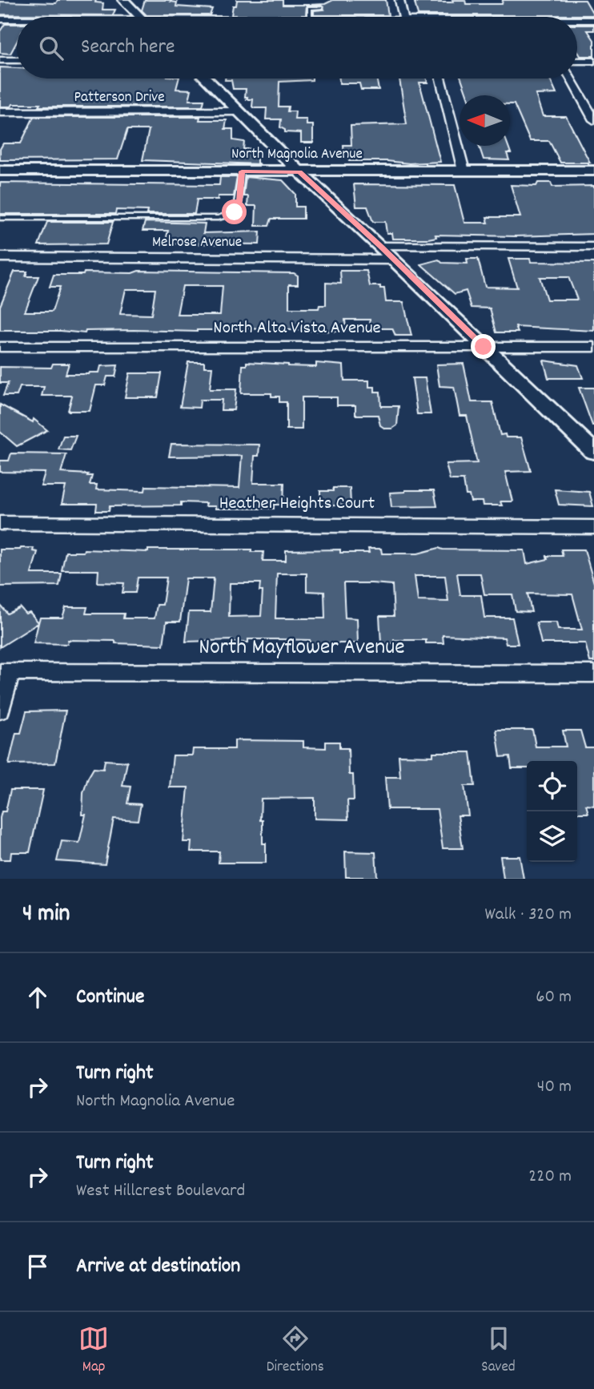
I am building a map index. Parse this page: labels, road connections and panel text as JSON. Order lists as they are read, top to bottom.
{
  "streets": {
    "street": [
      "Patterson Drive",
      "North Magnolia Avenue",
      "Melrose Avenue",
      "North Alta Vista Avenue",
      "Heather Heights Court",
      "North Mayflower Avenue"
    ]
  },
  "north": "left",
  "page": {
    "search": "Search here",
    "heading": ["4 min", "Walk · 320 m"],
    "list": [
      ["Continue", "60 m"],
      ["Turn right", "North Magnolia Avenue", "40 m"],
      ["Turn right", "West Hillcrest Boulevard", "220 m"],
      "Arrive at destination"
    ],
    "nav": ["Map", "Directions", "Saved"]
  }
}
